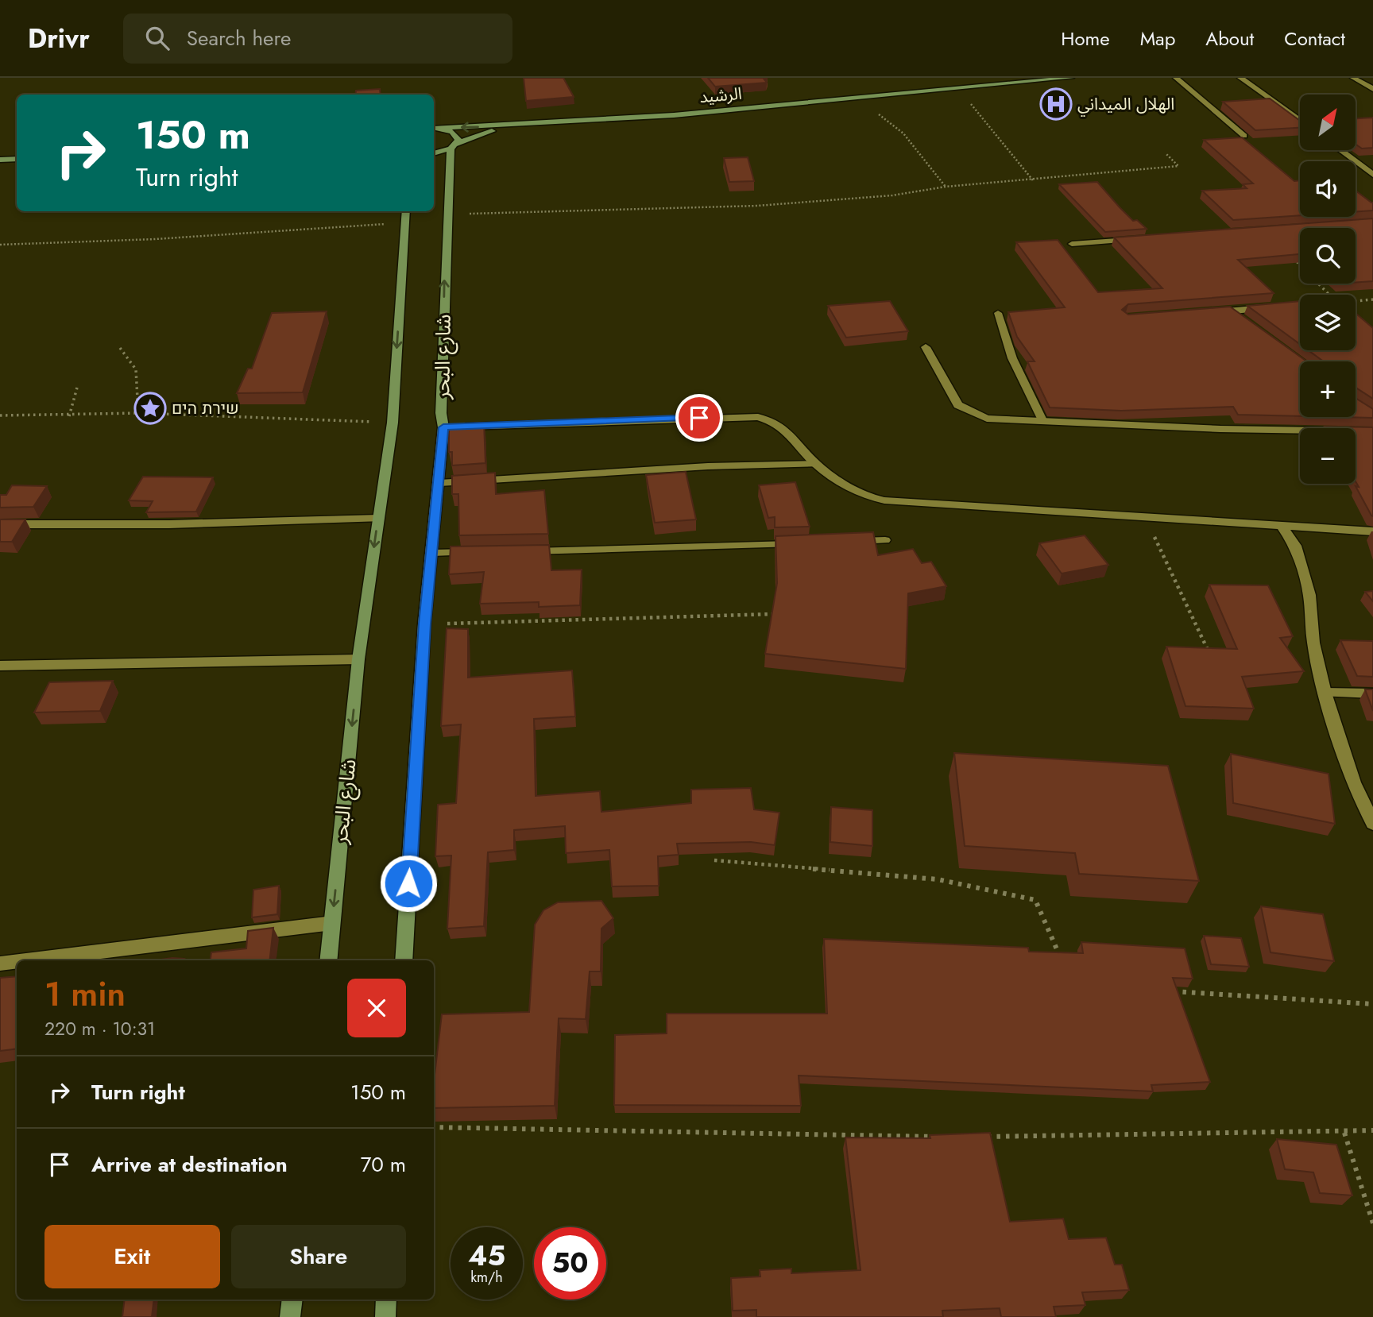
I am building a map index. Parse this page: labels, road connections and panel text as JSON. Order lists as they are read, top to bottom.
{
  "streets": {
    "main road": ["الرشيد", "شارع البحر"]
  },
  "crossings": [
    ["الرشيد", "شارع البحر"]
  ],
  "places": {
    "hospital": ["الهلال الميداني"],
    "place": ["שירת הים"]
  },
  "north": "top right",
  "page": {
    "header": "Drivr",
    "search": "Search here",
    "nav": [
      "Home",
      "Map",
      "About",
      "Contact"
    ],
    "map_buttons": ["+", "−"],
    "turn": ["150 m", "Turn right"],
    "heading": ["1 min", "220 m · 10:31"],
    "list": [
      {
        "name": "Turn right",
        "value": "150 m"
      },
      {
        "name": "Arrive at destination",
        "value": "70 m"
      }
    ],
    "buttons": ["Exit", "Share"],
    "speed": "45 km/h",
    "limit": "50"
  }
}
